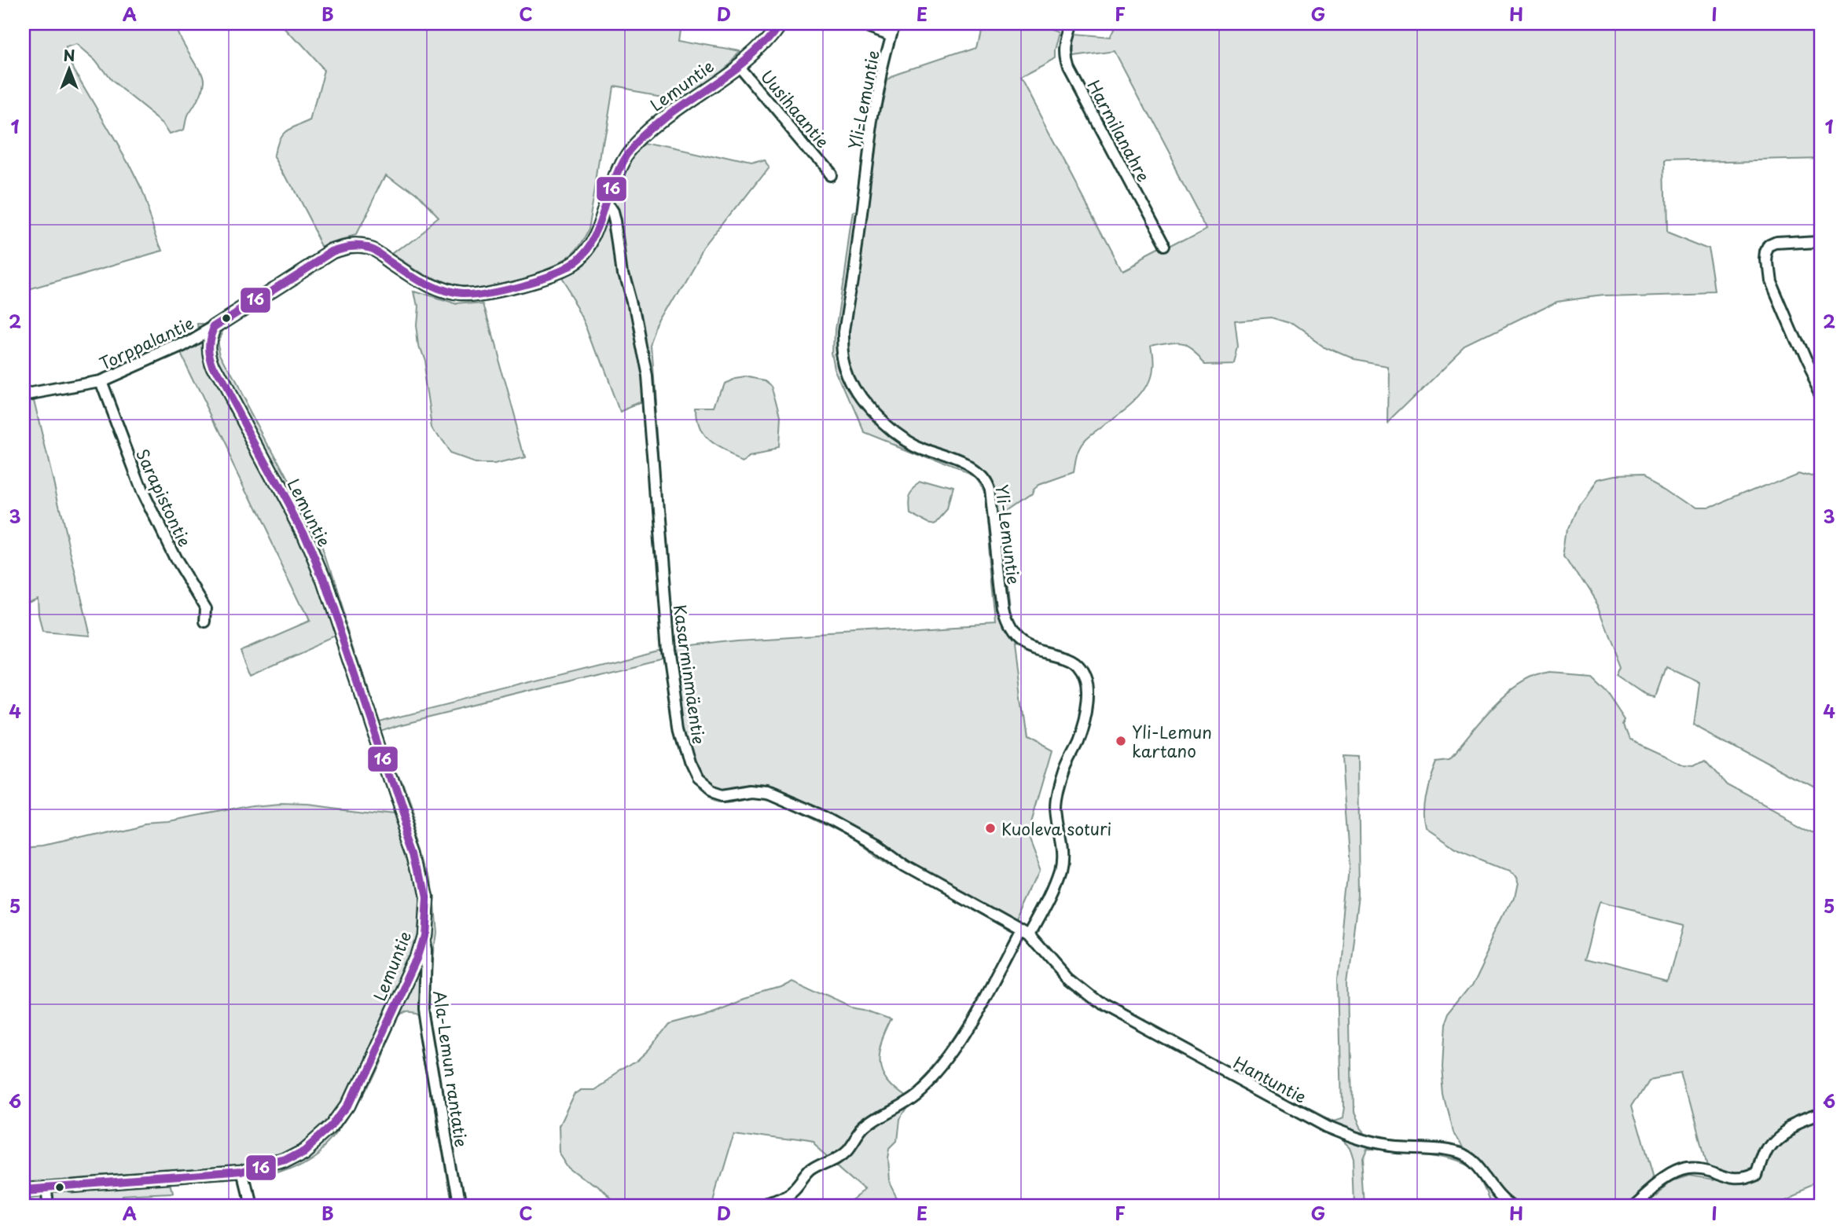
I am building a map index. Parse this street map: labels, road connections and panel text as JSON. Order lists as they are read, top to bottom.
{
  "streets": {
    "street": [
      "Lemuntie",
      "Yli-Lemuntie",
      "Uusihaantie",
      "Harmilanahre",
      "Torppalantie",
      "Sarapistontie",
      "Kasarminmäentie",
      "Ala-Lemun rantatie",
      "Hantuntie"
    ]
  },
  "crossings": [
    ["Lemuntie", "Uusihaantie"],
    ["Lemuntie", "Torppalantie"],
    ["Lemuntie", "Kasarminmäentie"],
    ["Lemuntie", "Ala-Lemun rantatie"],
    ["Yli-Lemuntie", "Kasarminmäentie"],
    ["Yli-Lemuntie", "Hantuntie"],
    ["Torppalantie", "Sarapistontie"],
    ["Kasarminmäentie", "Hantuntie"]
  ],
  "places": ["Yli-Lemun kartano", "Kuoleva soturi"],
  "lines": ["transit line 16"],
  "north": "top",
  "grid": {
    "columns": [
      "A",
      "B",
      "C",
      "D",
      "E",
      "F",
      "G",
      "H",
      "I"
    ],
    "rows": [
      "1",
      "2",
      "3",
      "4",
      "5",
      "6"
    ]
  }
}
